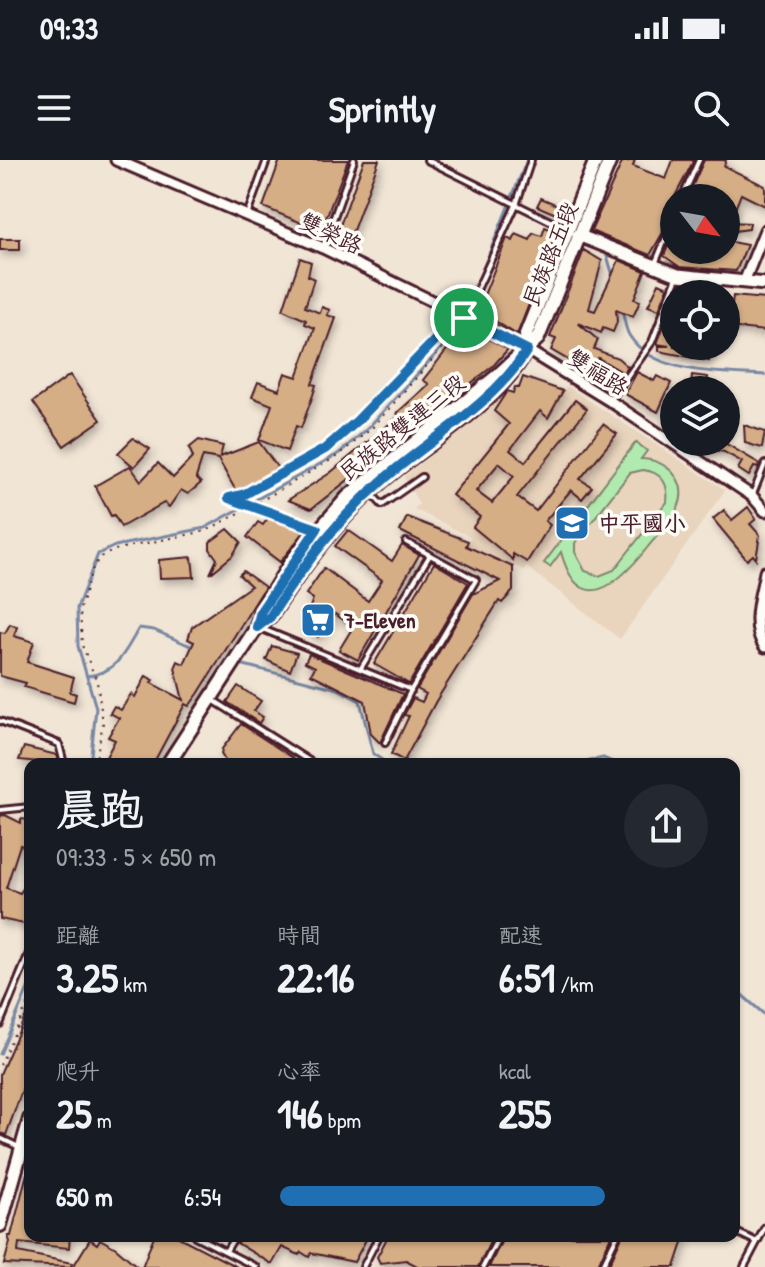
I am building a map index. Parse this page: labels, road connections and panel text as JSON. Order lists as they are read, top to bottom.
{
  "streets": {
    "main road": ["民族路五段", "民族路雙連三段"],
    "street": ["雙榮路", "雙福路"]
  },
  "crossings": [
    ["雙榮路", "民族路五段"],
    ["雙榮路", "雙福路"],
    ["雙榮路", "民族路雙連三段"],
    ["民族路五段", "雙福路"],
    ["民族路五段", "民族路雙連三段"],
    ["雙福路", "民族路雙連三段"]
  ],
  "places": {
    "school or university": ["中平國小"],
    "supermarket": ["7-Eleven"]
  },
  "north": "bottom right",
  "page": {
    "status": "09:33",
    "header": "Sprintly",
    "heading": ["晨跑", "09:33 · 5 × 650 m"],
    "stats": [
      ["距離", "3.25 km"],
      ["時間", "22:16"],
      ["配速", "6:51 /km"],
      ["爬升", "25 m"],
      ["心率", "146 bpm"],
      ["kcal", "255"]
    ],
    "list": [
      {
        "name": "650 m",
        "note": "6:54"
      }
    ]
  }
}
